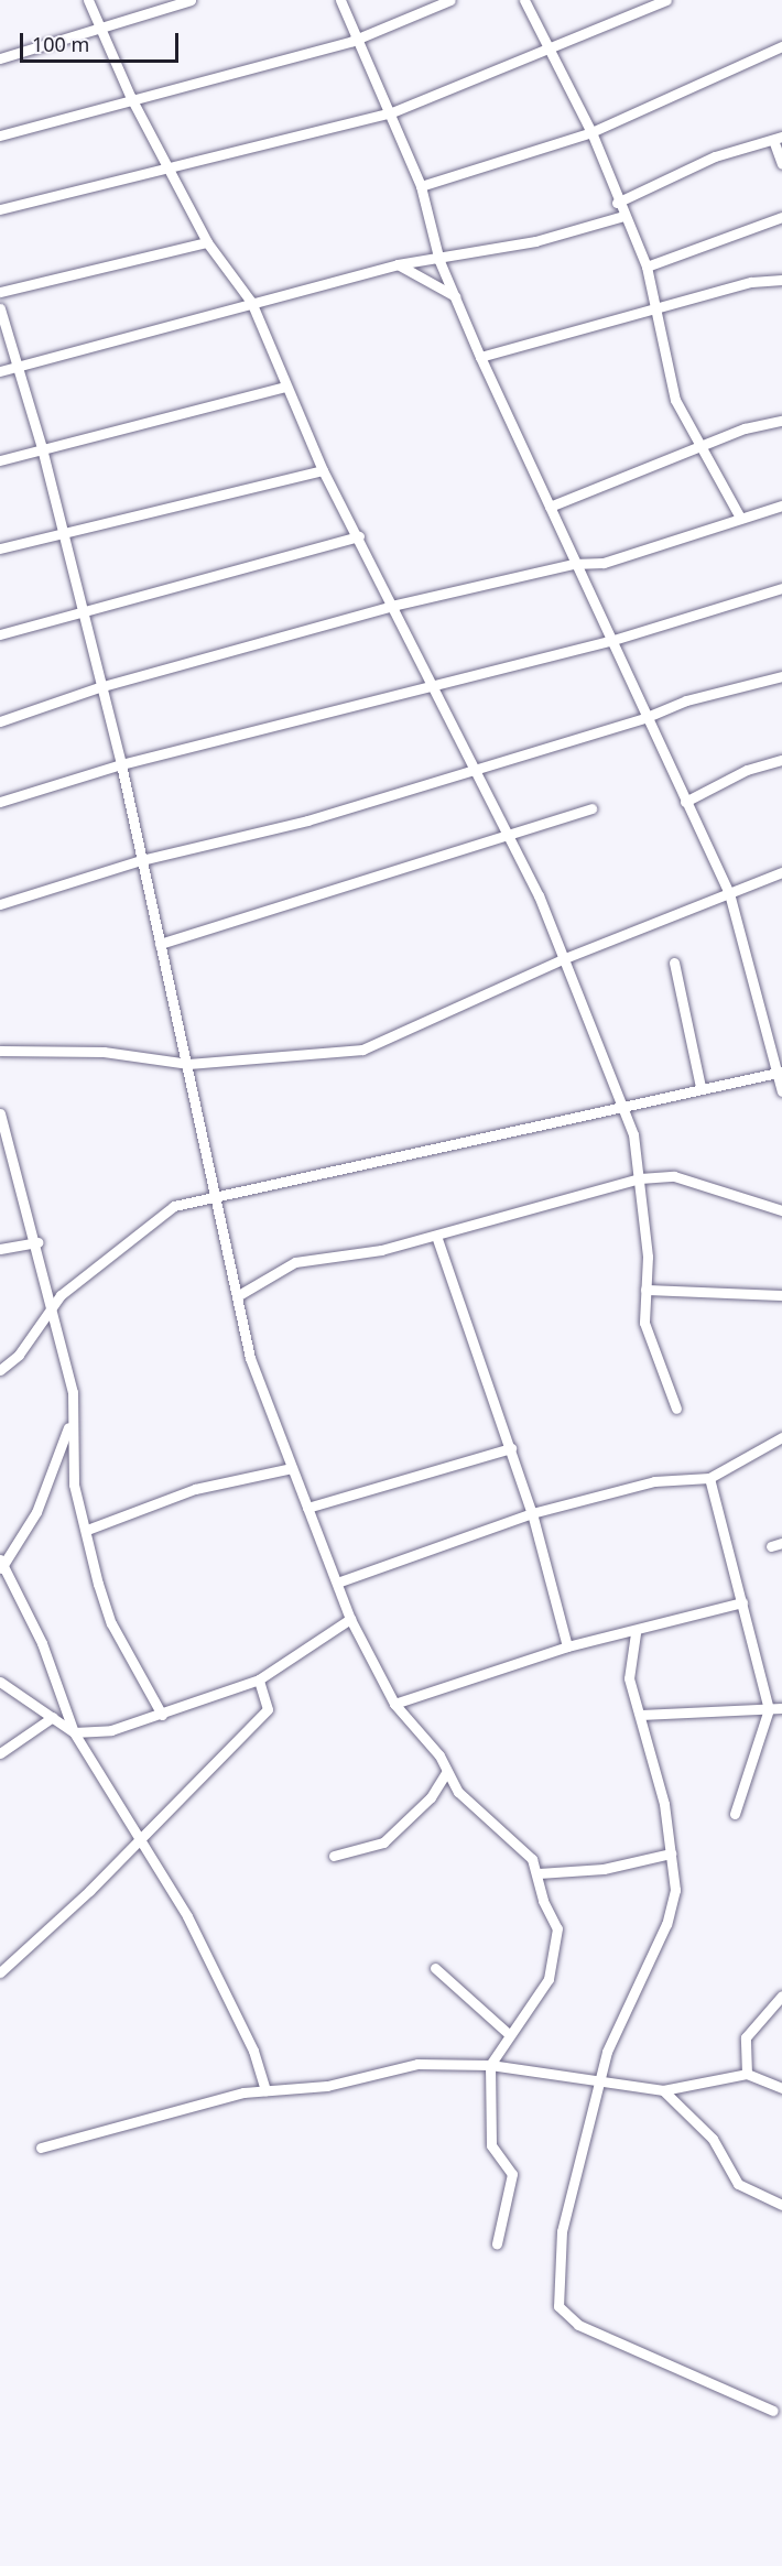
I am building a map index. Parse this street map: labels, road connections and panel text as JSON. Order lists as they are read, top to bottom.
{
  "scale_bar": "100 m"
}
